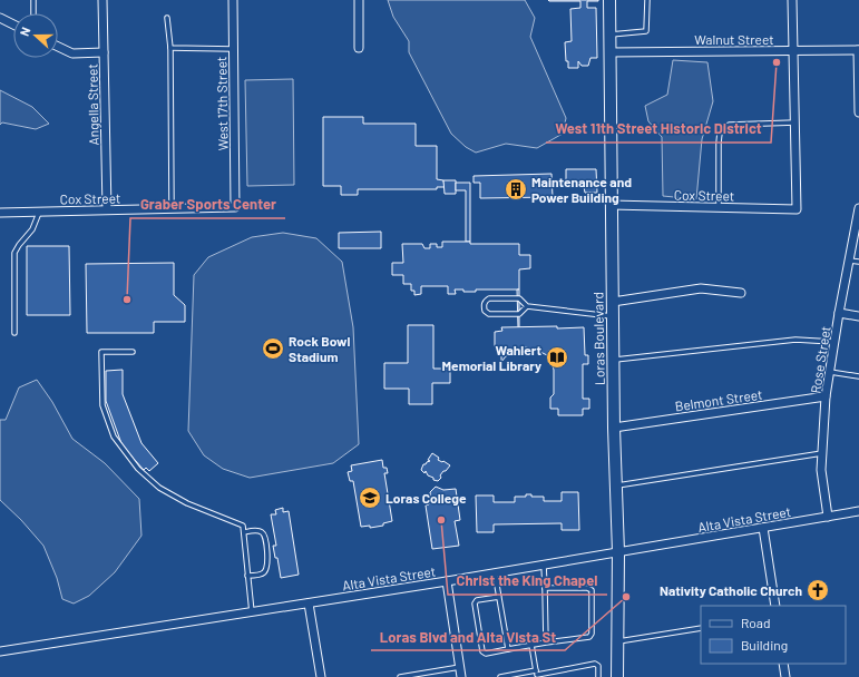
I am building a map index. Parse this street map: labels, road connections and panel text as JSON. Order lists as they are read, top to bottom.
{
  "streets": {
    "main road": ["Loras Boulevard"],
    "street": [
      "Walnut Street",
      "West 17th Street",
      "Angella Street",
      "Cox Street",
      "Rose Street",
      "Belmont Street",
      "Alta Vista Street"
    ]
  },
  "crossings": [
    ["Walnut Street", "Loras Boulevard"],
    ["West 17th Street", "Cox Street"],
    ["Angella Street", "Cox Street"],
    ["Cox Street", "Loras Boulevard"],
    ["Loras Boulevard", "Belmont Street"],
    ["Loras Boulevard", "Alta Vista Street"],
    ["Rose Street", "Belmont Street"],
    ["Rose Street", "Alta Vista Street"]
  ],
  "places": {
    "other": [
      "West 11th Street Historic District",
      "Graber Sports Center",
      "Christ the King Chapel",
      "Loras Blvd and Alta Vista St"
    ],
    "building": ["Maintenance and Power Building"],
    "sports": ["Rock Bowl Stadium"],
    "library": ["Wahlert Memorial Library"],
    "school or university": ["Loras College"],
    "church": ["Nativity Catholic Church"]
  },
  "legend": ["Road", "Building"],
  "north": "left"
}
